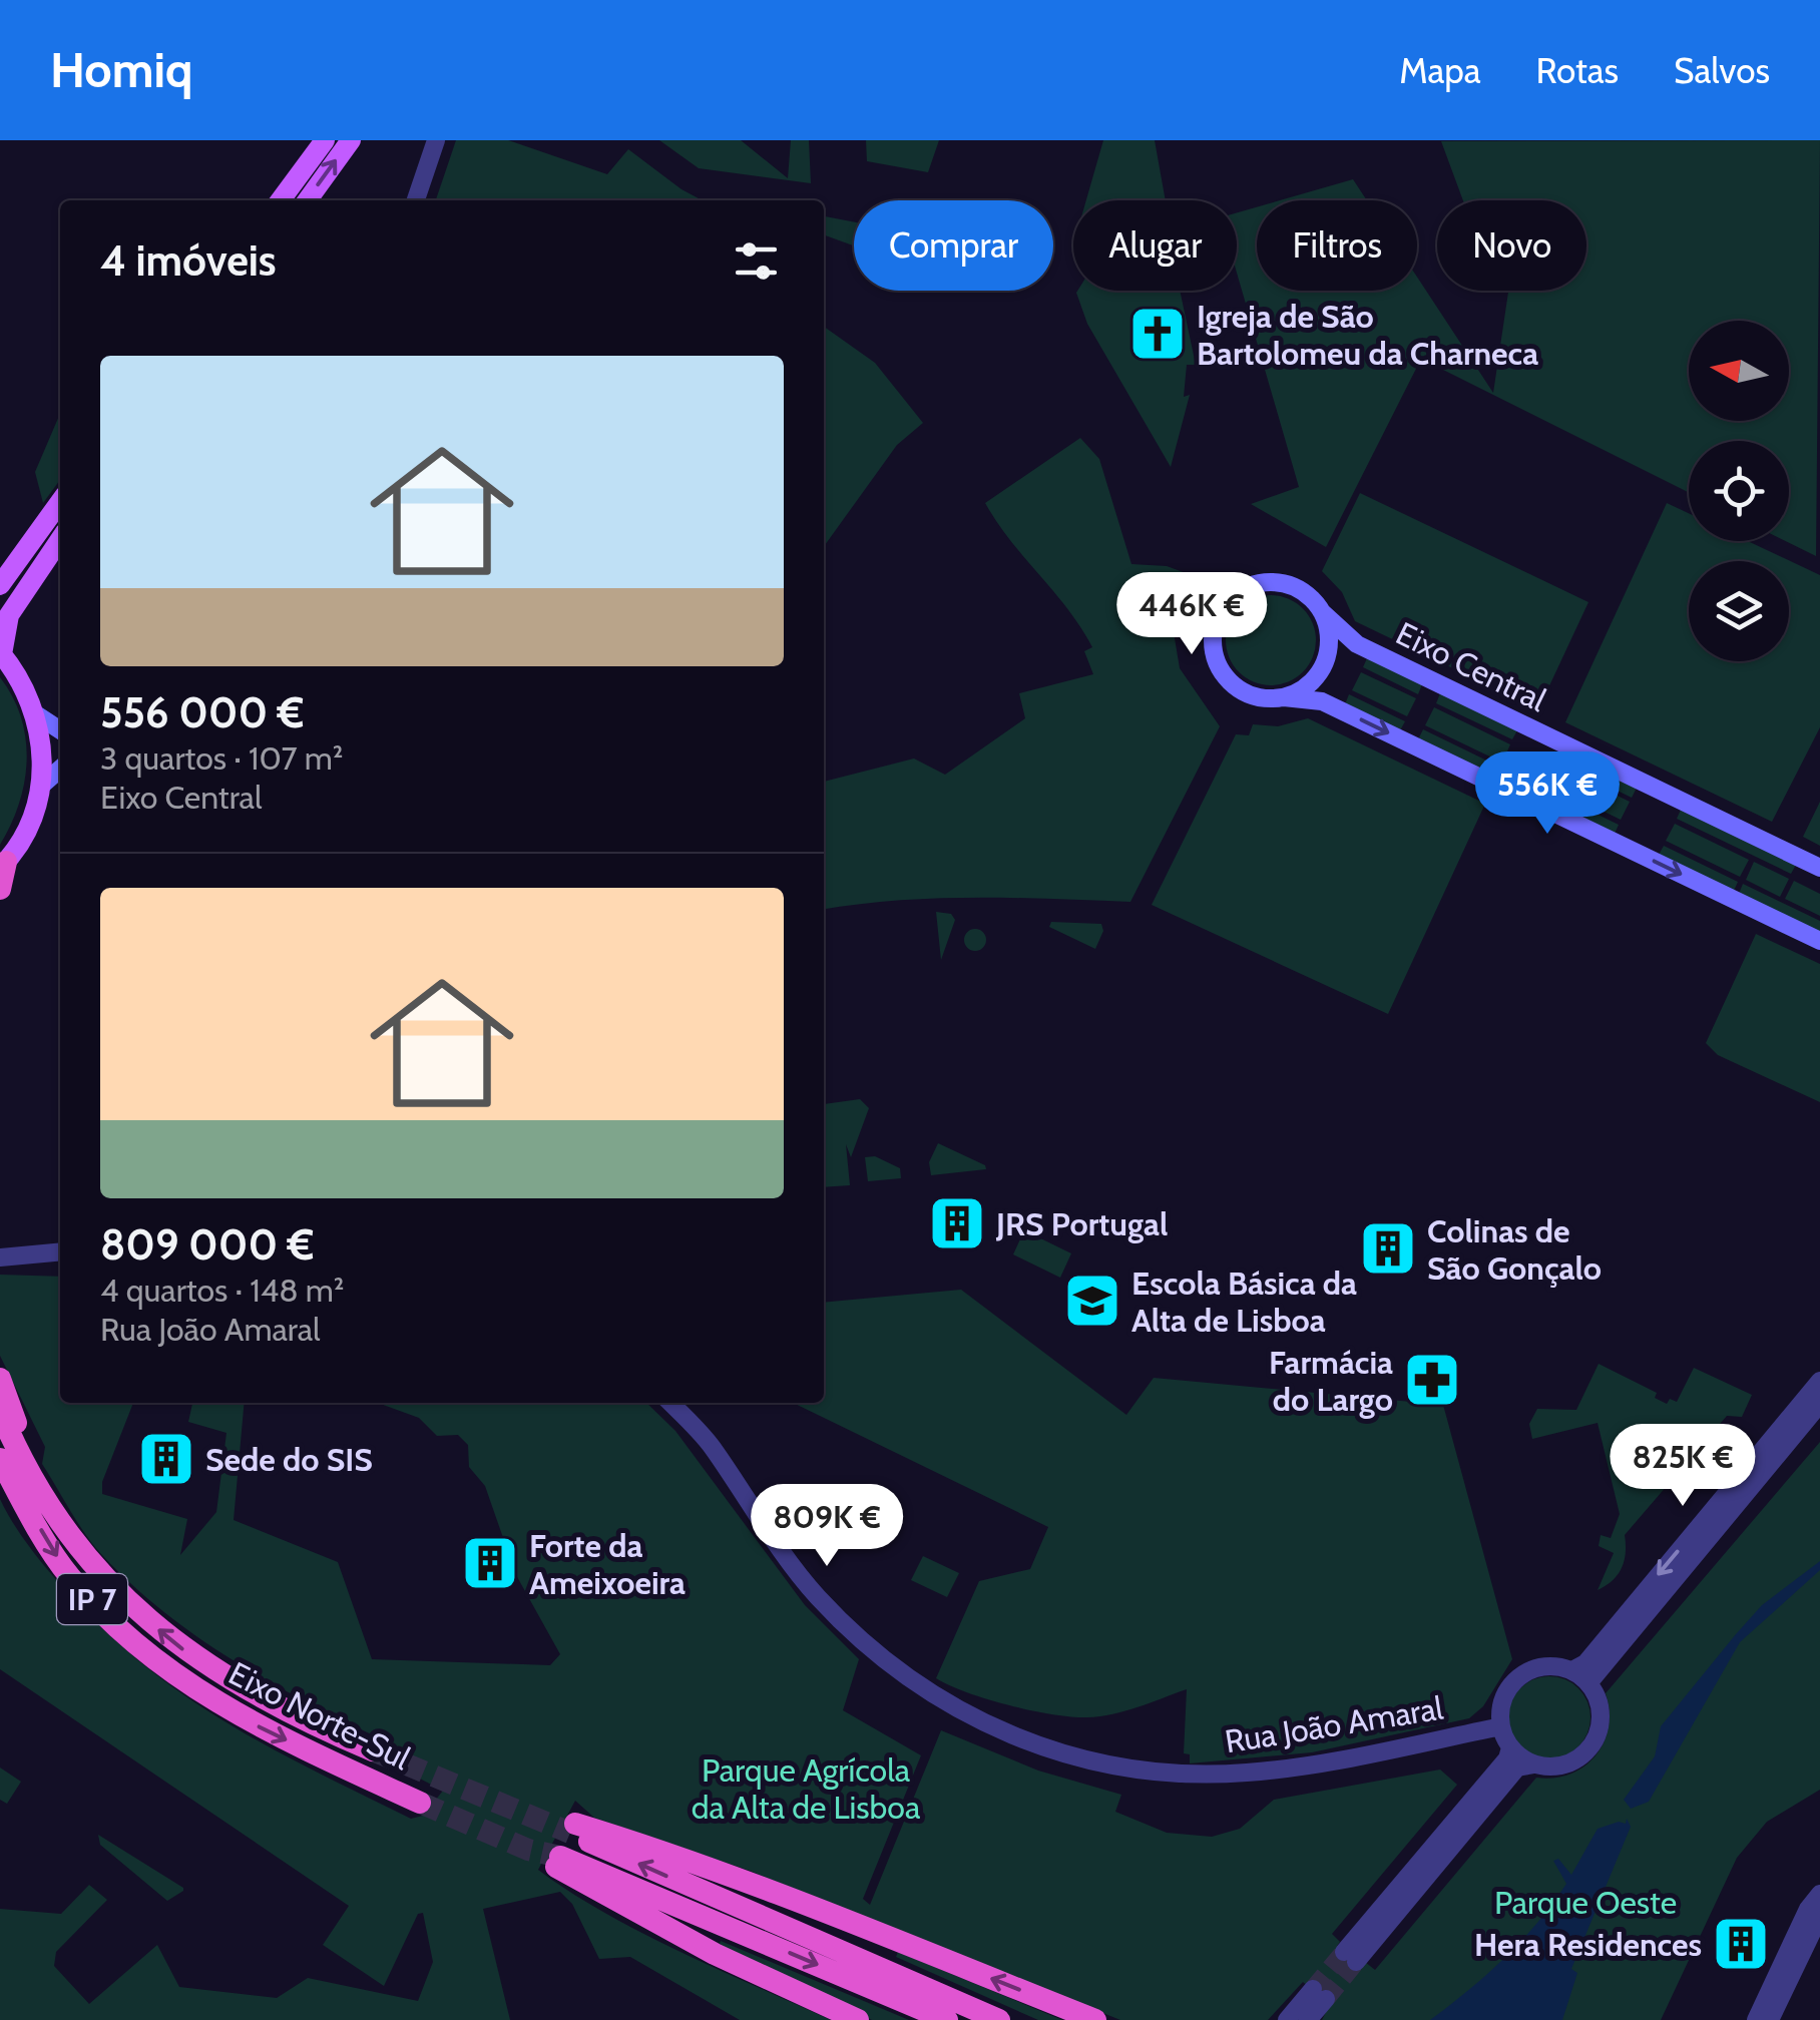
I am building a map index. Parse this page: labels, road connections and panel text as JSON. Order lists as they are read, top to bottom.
{
  "streets": {
    "highway": ["IP 7", "Eixo Norte-Sul"],
    "main road": ["Eixo Central"],
    "street": ["Rua João Amaral"]
  },
  "parks": ["Parque Agrícola da Alta de Lisboa", "Parque Oeste"],
  "places": {
    "church": ["Igreja de São Bartolomeu da Charneca"],
    "building": [
      "JRS Portugal",
      "Colinas de São Gonçalo",
      "Sede do SIS",
      "Forte da Ameixoeira",
      "Hera Residences"
    ],
    "school or university": ["Escola Básica da Alta de Lisboa"],
    "pharmacy": ["Farmácia do Largo"]
  },
  "north": "left",
  "page": {
    "header": "Homiq",
    "nav": ["Mapa", "Rotas", "Salvos"],
    "chip": [
      "Comprar",
      "Alugar",
      "Filtros",
      "Novo"
    ],
    "heading": "4 imóveis",
    "list": [
      {
        "name": "556 000 €",
        "note": "3 quartos · 107 m² · Eixo Central"
      },
      {
        "name": "809 000 €",
        "note": "4 quartos · 148 m² · Rua João Amaral"
      }
    ],
    "price": [
      "446K €",
      "556K €",
      "825K €",
      "809K €"
    ]
  }
}
